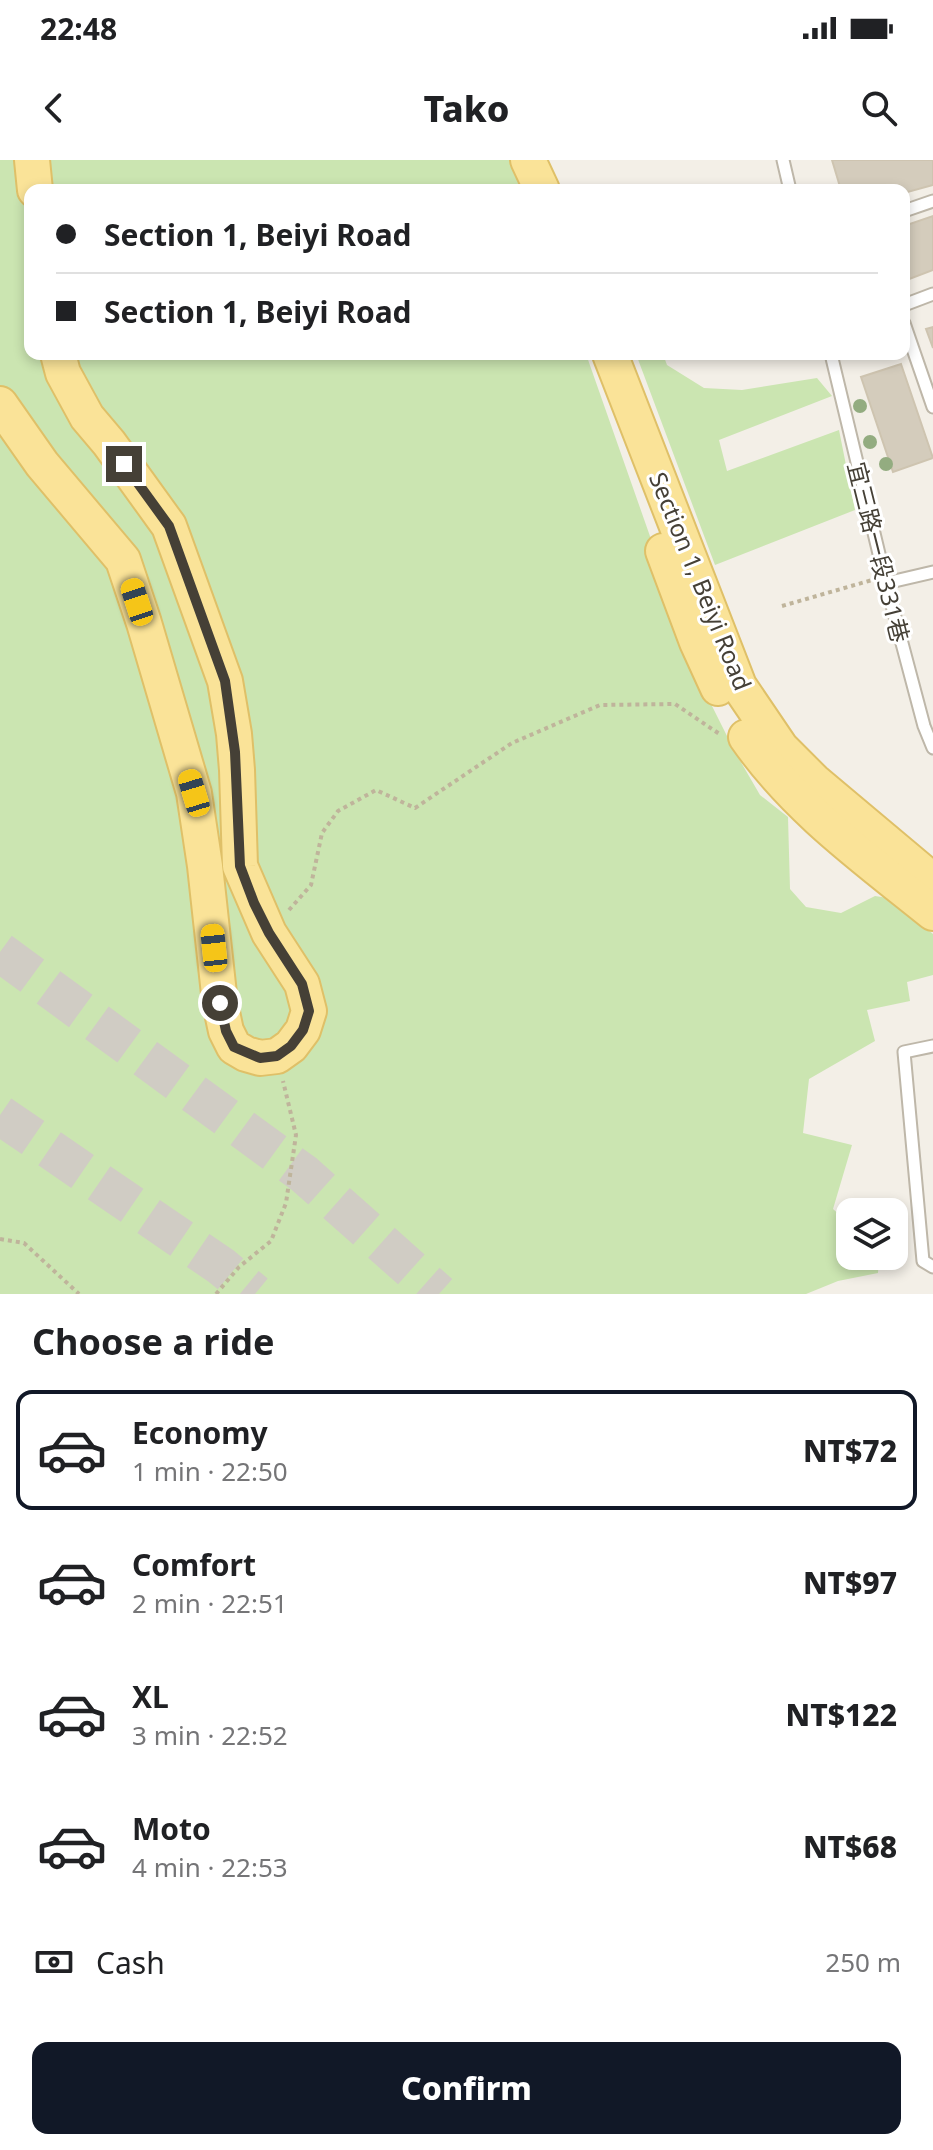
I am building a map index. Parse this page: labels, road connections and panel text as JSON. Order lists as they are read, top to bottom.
{
  "streets": {
    "main road": ["Section 1, Beiyi Road"],
    "lane": ["宜三路一段331巷"]
  },
  "page": {
    "status": "22:48",
    "header": "Tako",
    "banner": ["Section 1, Beiyi Road", "Section 1, Beiyi Road"],
    "heading": "Choose a ride",
    "list": [
      {
        "name": "Economy",
        "note": "1 min · 22:50",
        "value": "NT$72"
      },
      {
        "name": "Comfort",
        "note": "2 min · 22:51",
        "value": "NT$97"
      },
      {
        "name": "XL",
        "note": "3 min · 22:52",
        "value": "NT$122"
      },
      {
        "name": "Moto",
        "note": "4 min · 22:53",
        "value": "NT$68"
      }
    ],
    "pay": ["Cash", "250 m"],
    "buttons": "Confirm"
  }
}
